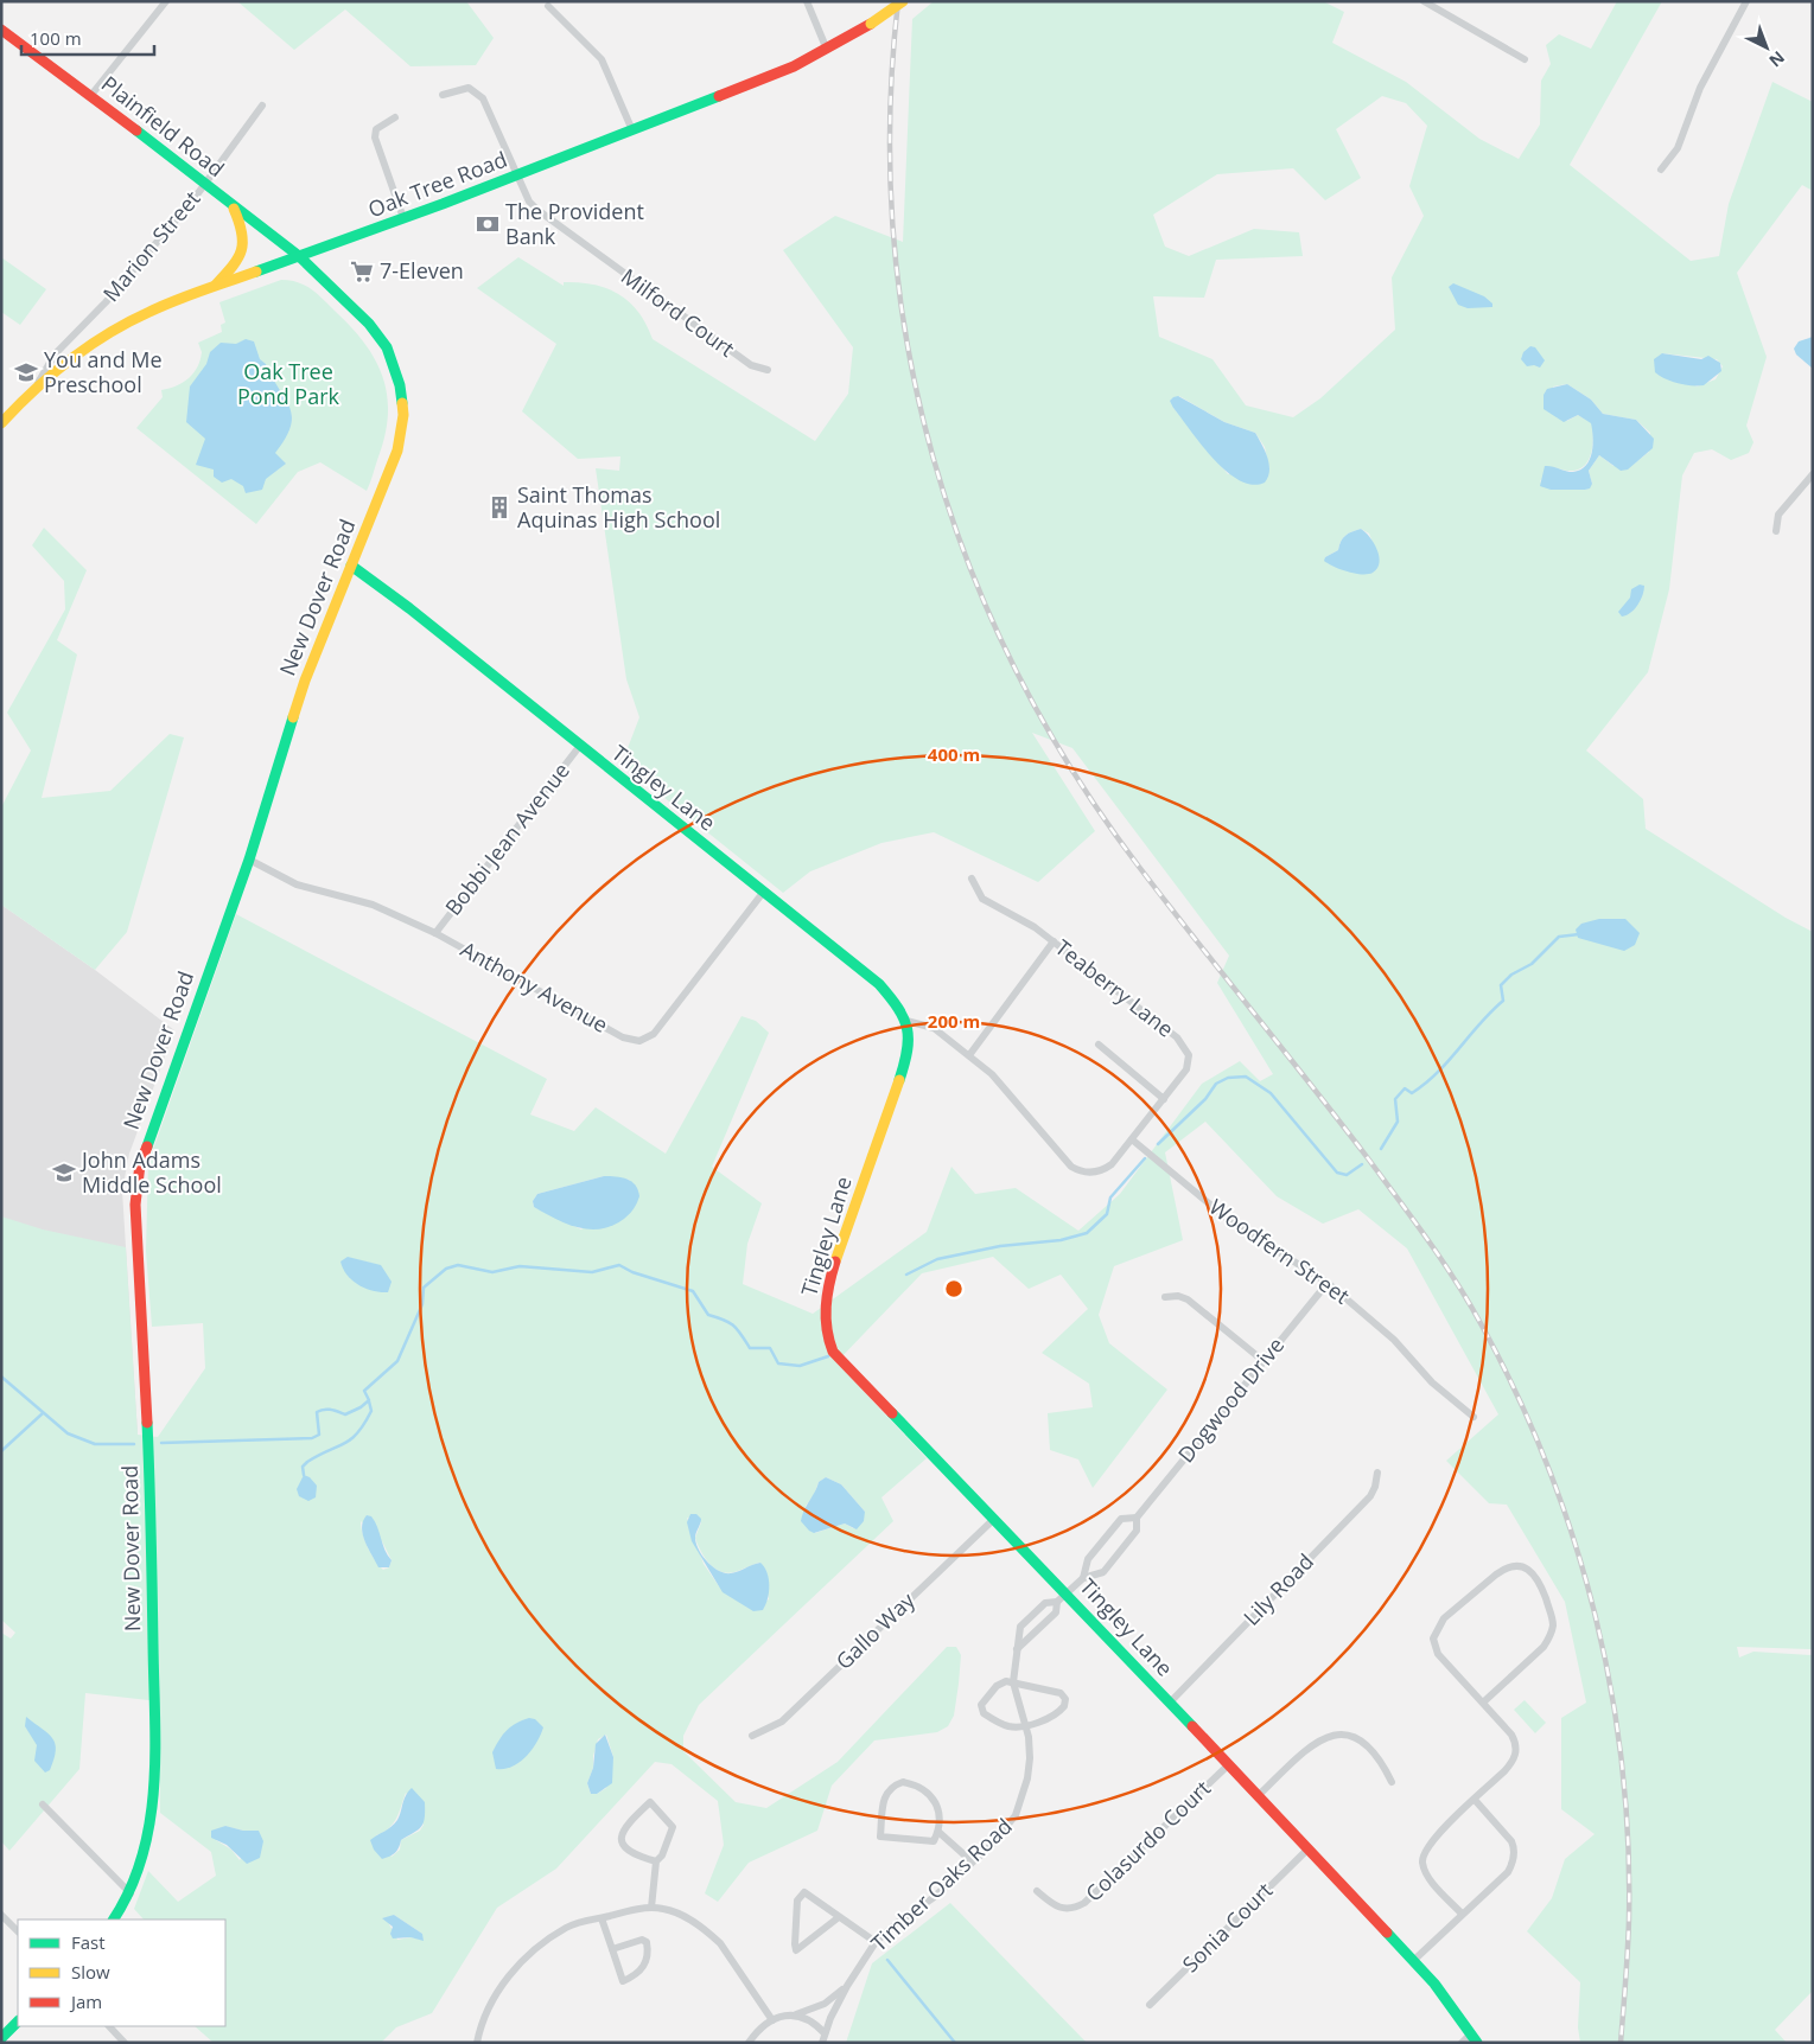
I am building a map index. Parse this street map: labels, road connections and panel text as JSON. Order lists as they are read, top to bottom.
{
  "streets": {
    "street": [
      "Plainfield Road",
      "Oak Tree Road",
      "Marion Street",
      "Milford Court",
      "New Dover Road",
      "Tingley Lane",
      "Bobbi Jean Avenue",
      "Anthony Avenue",
      "Teaberry Lane",
      "Woodfern Street",
      "Dogwood Drive",
      "Lily Road",
      "Gallo Way",
      "Colasurdo Court",
      "Timber Oaks Road",
      "Sonia Court"
    ]
  },
  "crossings": [
    ["Plainfield Road", "Oak Tree Road"],
    ["Plainfield Road", "Marion Street"],
    ["Plainfield Road", "New Dover Road"],
    ["Oak Tree Road", "Marion Street"],
    ["Oak Tree Road", "Milford Court"],
    ["Oak Tree Road", "New Dover Road"],
    ["New Dover Road", "Tingley Lane"],
    ["New Dover Road", "Anthony Avenue"],
    ["Tingley Lane", "Bobbi Jean Avenue"],
    ["Tingley Lane", "Anthony Avenue"],
    ["Tingley Lane", "Teaberry Lane"],
    ["Tingley Lane", "Dogwood Drive"],
    ["Tingley Lane", "Lily Road"],
    ["Tingley Lane", "Gallo Way"],
    ["Tingley Lane", "Colasurdo Court"],
    ["Tingley Lane", "Timber Oaks Road"],
    ["Tingley Lane", "Sonia Court"],
    ["Bobbi Jean Avenue", "Anthony Avenue"],
    ["Teaberry Lane", "Woodfern Street"],
    ["Woodfern Street", "Dogwood Drive"],
    ["Dogwood Drive", "Timber Oaks Road"]
  ],
  "parks": ["Oak Tree Pond Park"],
  "places": {
    "bank": ["The Provident Bank"],
    "supermarket": ["7-Eleven"],
    "school or university": ["You and Me Preschool", "John Adams Middle School"],
    "building": ["Saint Thomas Aquinas High School"]
  },
  "legend": ["Fast", "Slow", "Jam"],
  "scale_bar": "100 m",
  "north": "bottom right",
  "rings": ["400 m", "200 m"]
}
